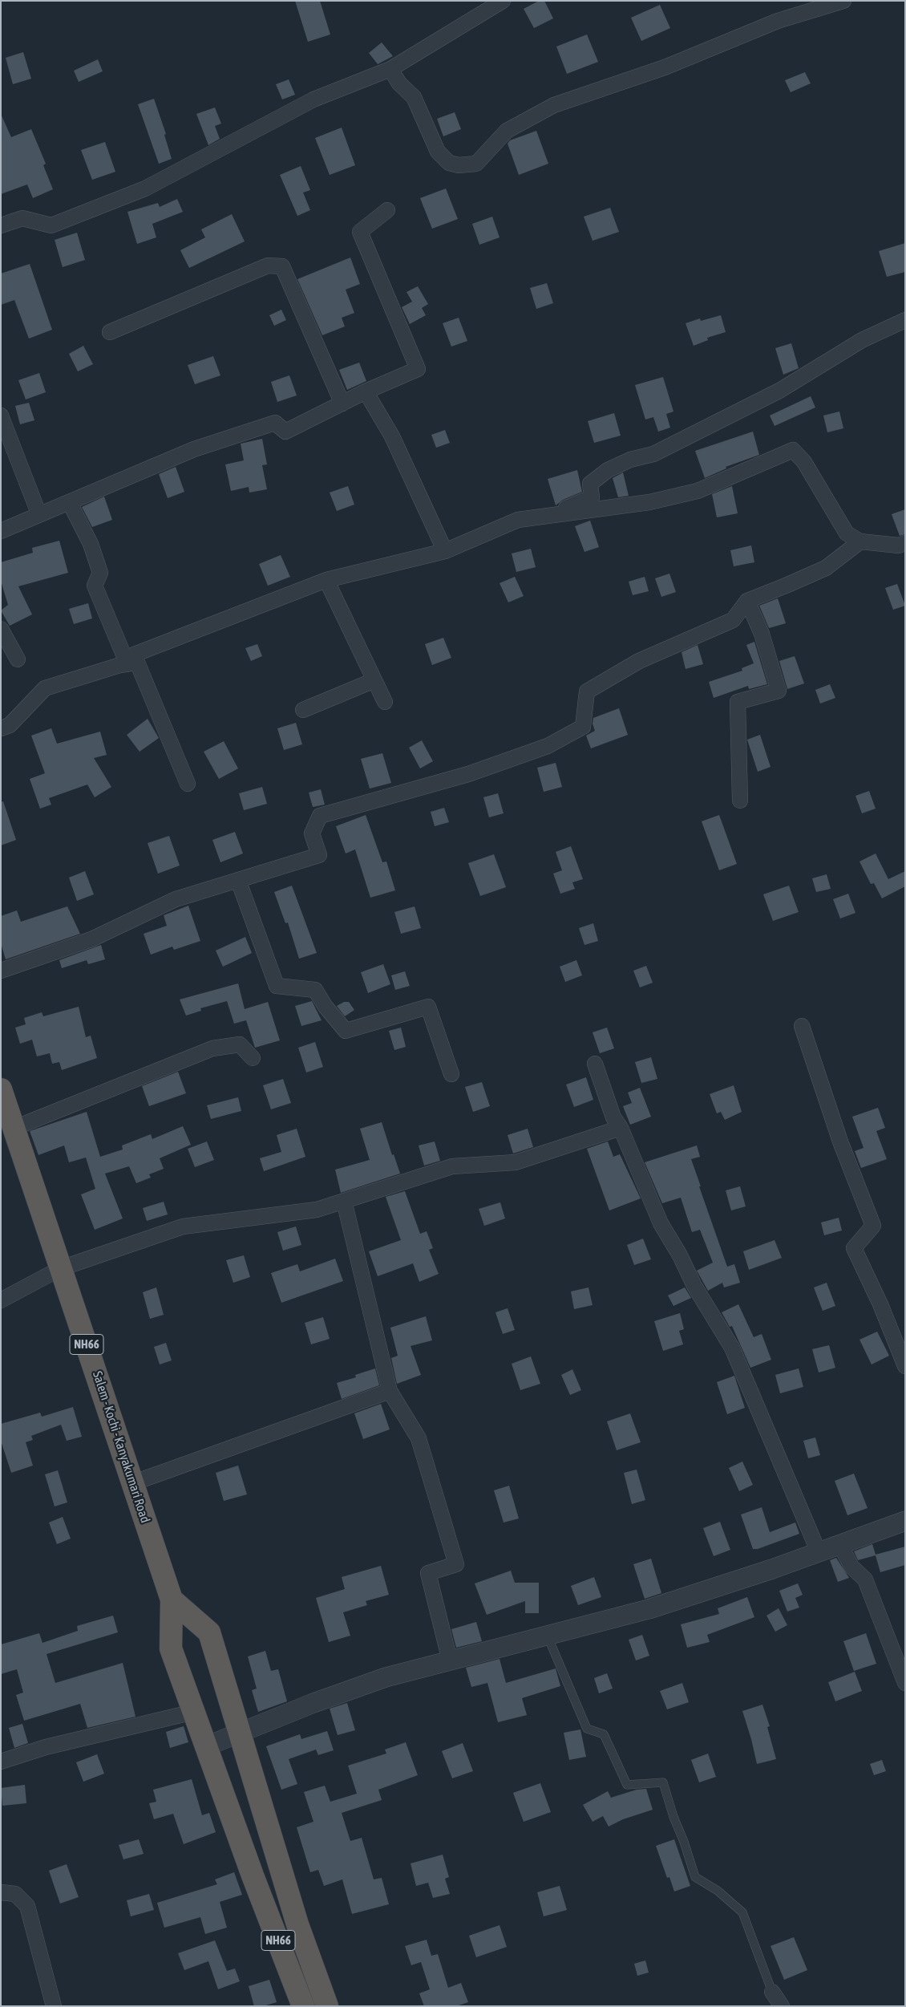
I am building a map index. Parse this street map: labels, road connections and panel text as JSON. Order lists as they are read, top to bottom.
{
  "streets": {
    "highway": ["NH66", "Salem - Kochi - Kanyakumari Road"]
  }
}
